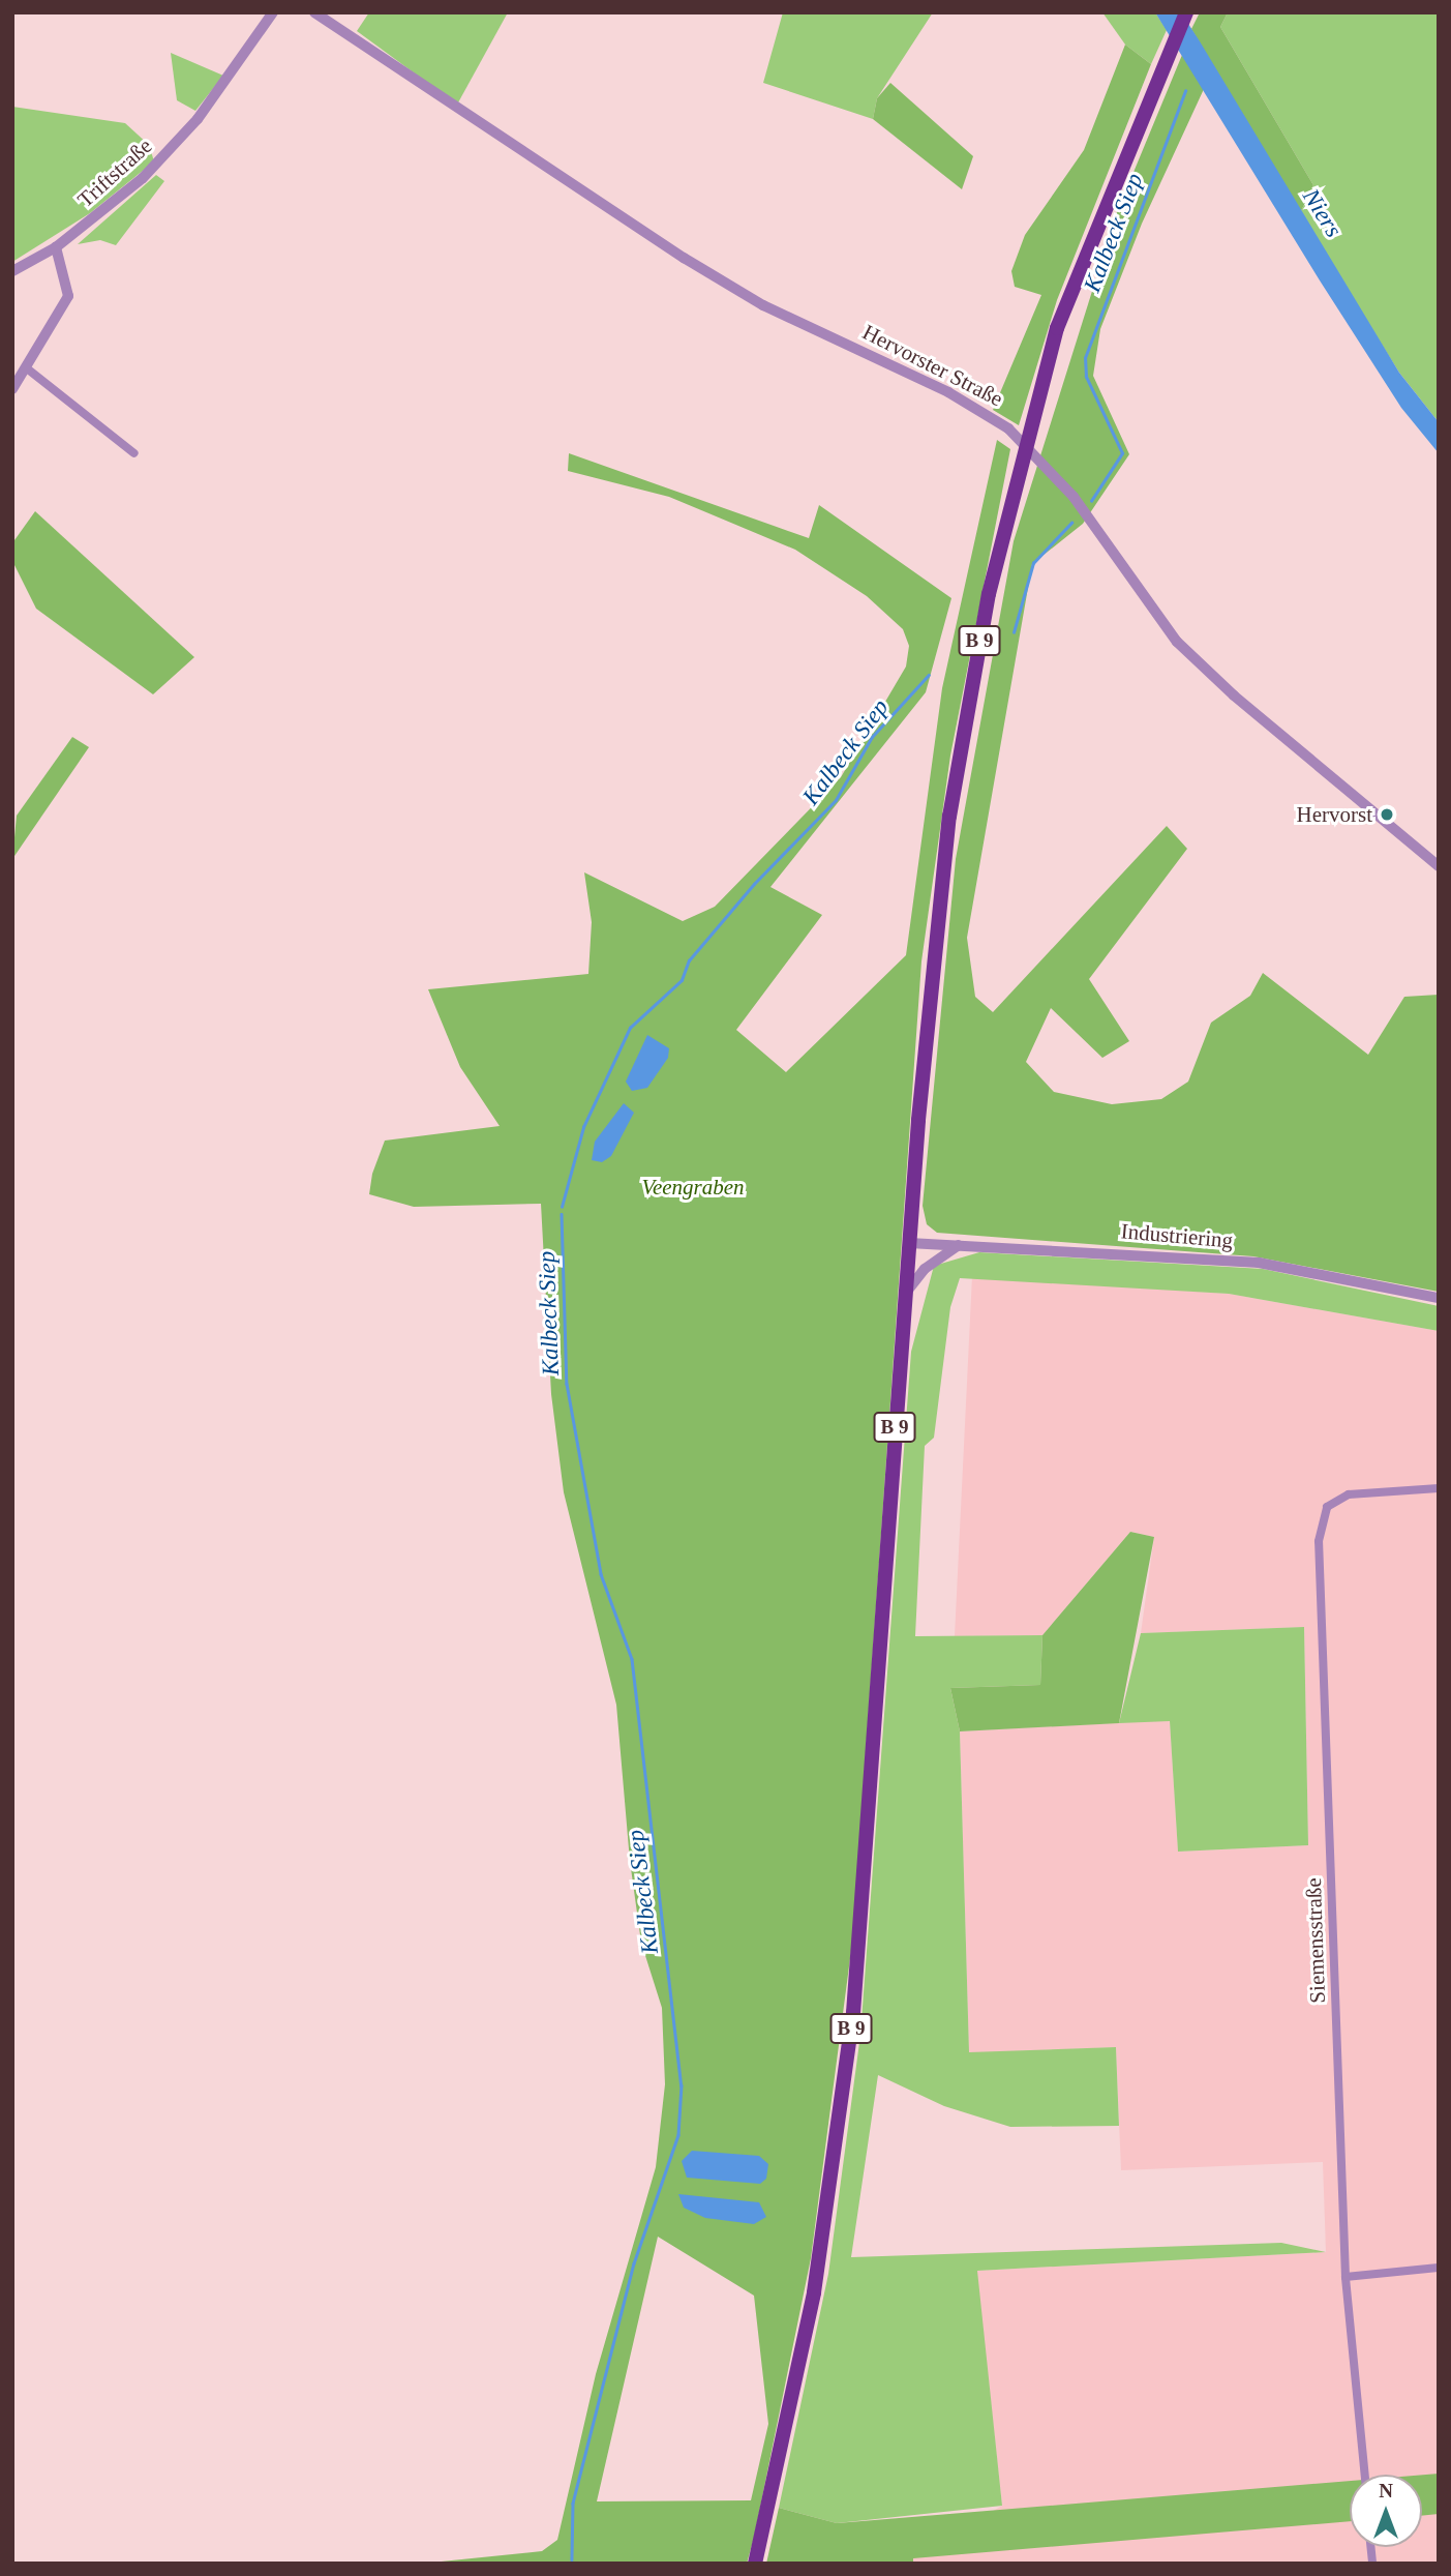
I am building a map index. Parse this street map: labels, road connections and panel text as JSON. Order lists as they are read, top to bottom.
{
  "streets": {
    "main road": ["B 9"],
    "street": [
      "Triftstraße",
      "Hervorster Straße",
      "Industriering",
      "Siemensstraße"
    ]
  },
  "crossings": [
    ["B 9", "Industriering"]
  ],
  "water": ["Niers", "Kalbeck Siep"],
  "parks": ["Veengraben"],
  "places": ["Hervorst"],
  "north": "top"
}
